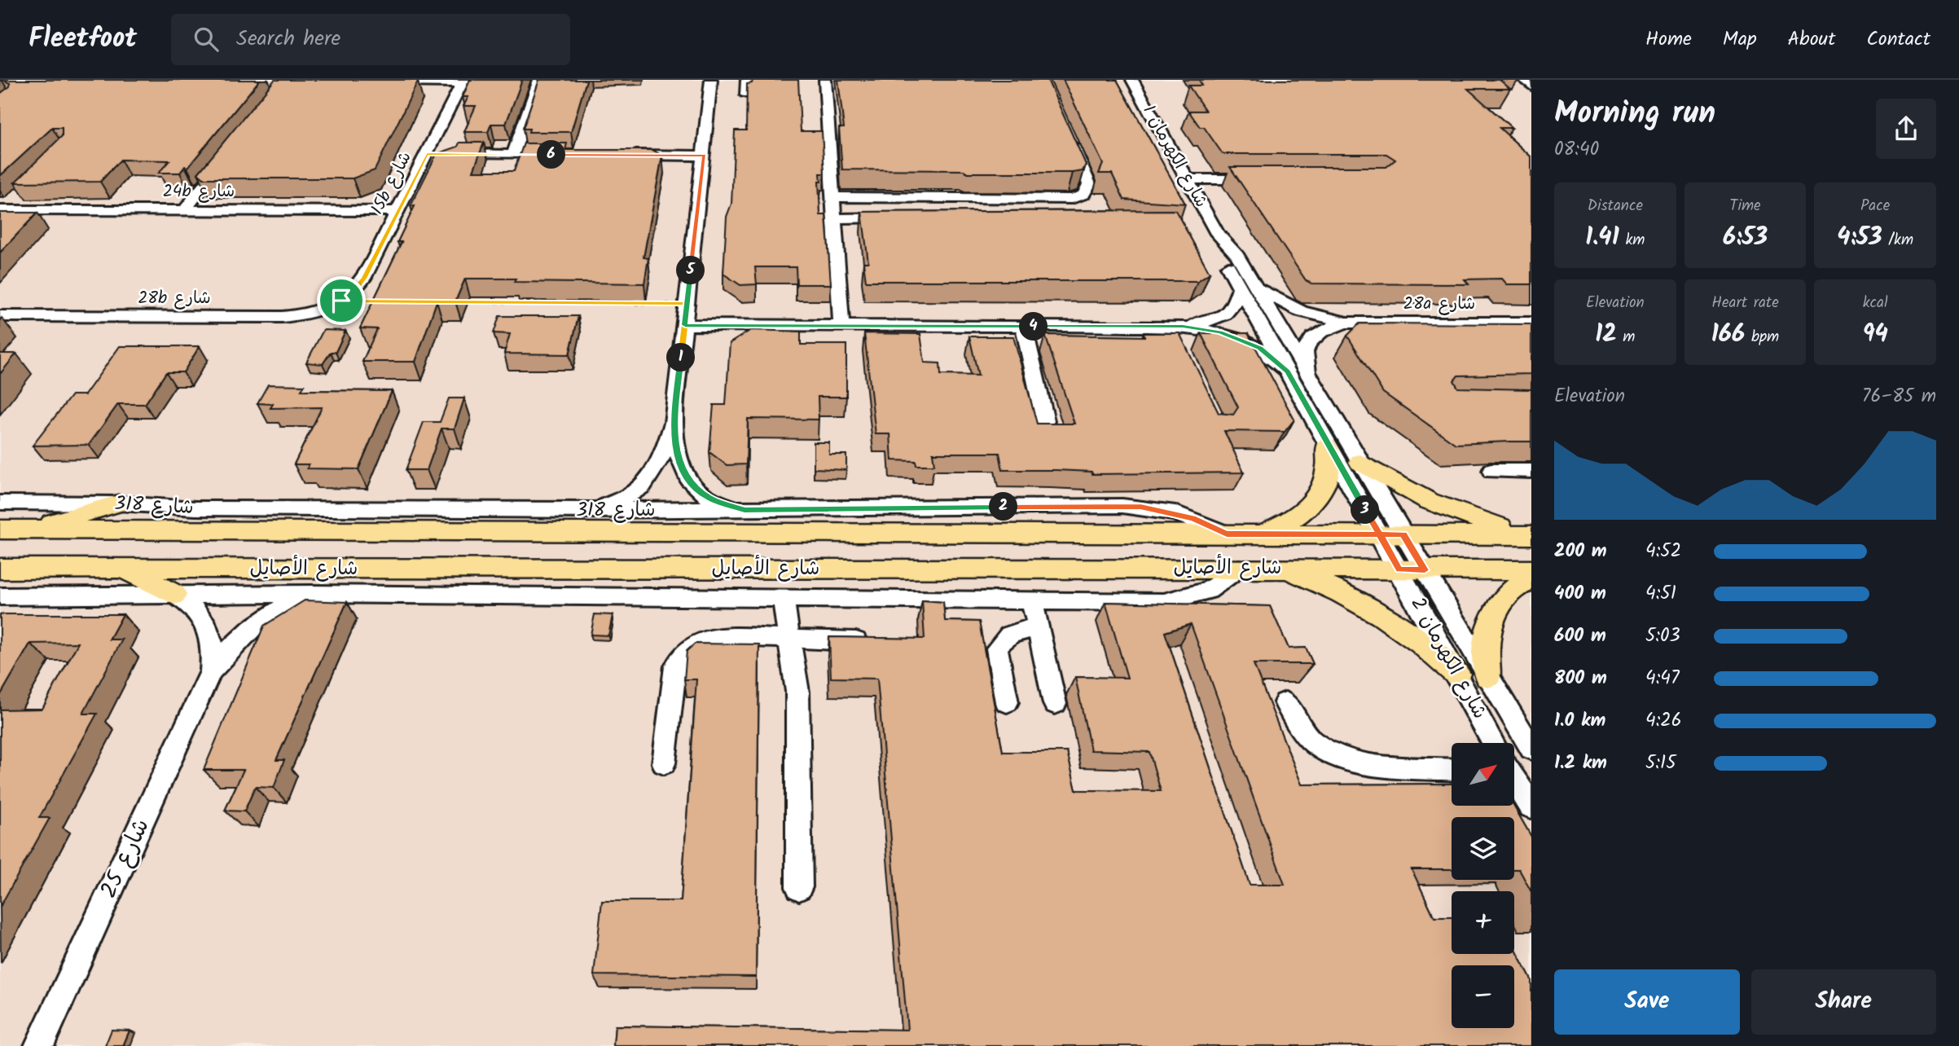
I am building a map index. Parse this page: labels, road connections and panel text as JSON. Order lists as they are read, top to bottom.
{
  "streets": {
    "main road": ["شارع الأصايل"],
    "street": [
      "شارع الكهرمان 1",
      "15b شارع",
      "24b شارع",
      "28b شارع",
      "28a شارع",
      "شارع 318",
      "شارع الكهرمان 2",
      "شارع 25"
    ]
  },
  "crossings": [
    ["شارع الكهرمان 1", "28a شارع"],
    ["شارع الكهرمان 1", "شارع الأصايل"],
    ["شارع الكهرمان 1", "شارع الكهرمان 2"],
    ["15b شارع", "24b شارع"],
    ["15b شارع", "28b شارع"],
    ["شارع 318", "شارع الأصايل"],
    ["شارع الأصايل", "شارع الكهرمان 2"]
  ],
  "north": "top right",
  "page": {
    "header": "Fleetfoot",
    "search": "Search here",
    "nav": [
      "Home",
      "Map",
      "About",
      "Contact"
    ],
    "heading": ["Morning run", "08:40"],
    "pins": [
      "6",
      "5",
      "4",
      "1",
      "2",
      "3"
    ],
    "stats": [
      ["Distance", "1.41 km"],
      ["Time", "6:53"],
      ["Pace", "4:53 /km"],
      ["Elevation", "12 m"],
      ["Heart rate", "166 bpm"],
      ["kcal", "94"]
    ],
    "chart": ["Elevation", "76–85 m"],
    "list": [
      {
        "name": "200 m",
        "note": "4:52"
      },
      {
        "name": "400 m",
        "note": "4:51"
      },
      {
        "name": "600 m",
        "note": "5:03"
      },
      {
        "name": "800 m",
        "note": "4:47"
      },
      {
        "name": "1.0 km",
        "note": "4:26"
      },
      {
        "name": "1.2 km",
        "note": "5:15"
      }
    ],
    "map_buttons": ["+", "−"],
    "buttons": ["Save", "Share"]
  }
}
